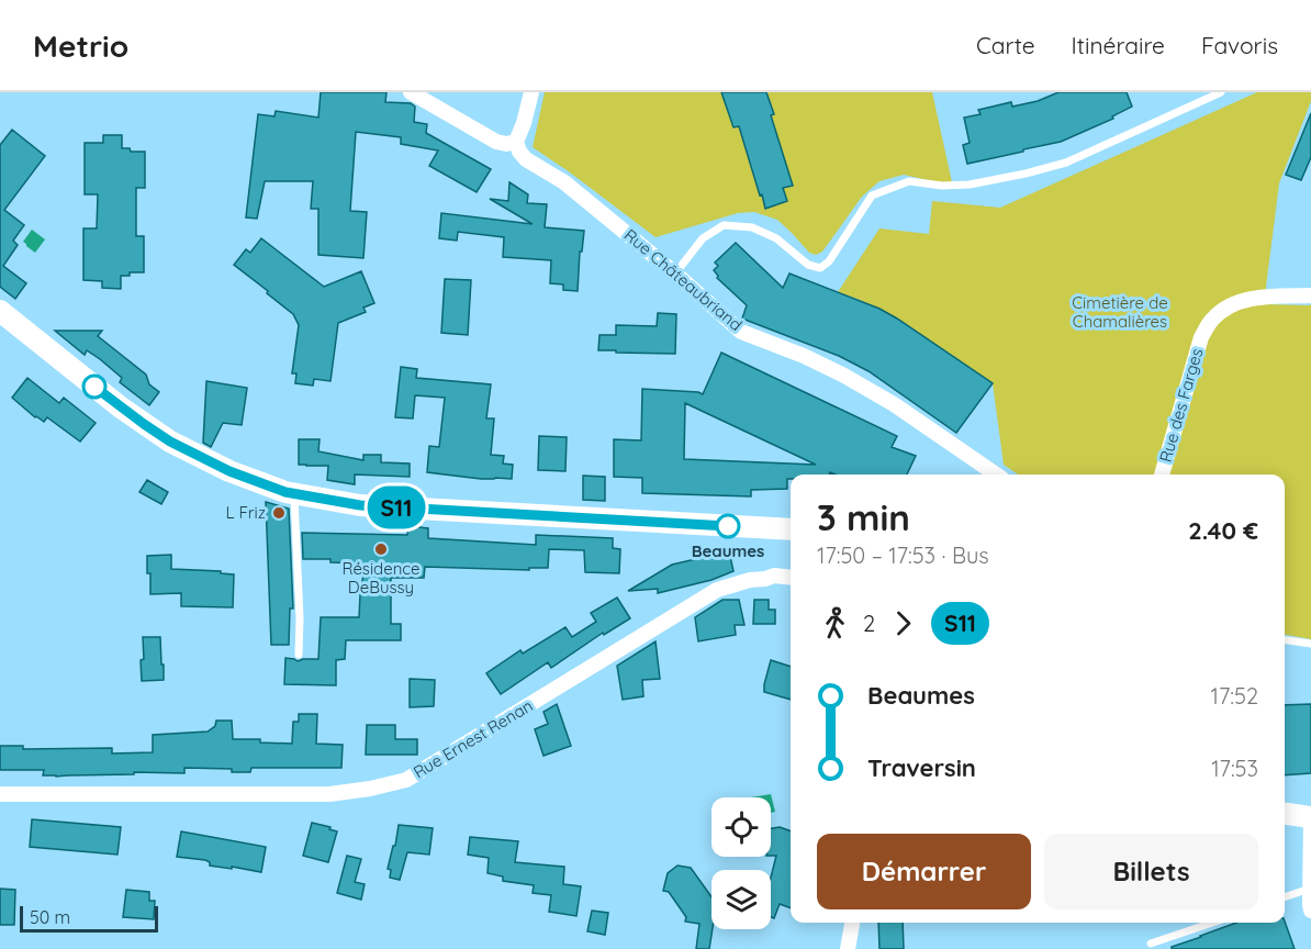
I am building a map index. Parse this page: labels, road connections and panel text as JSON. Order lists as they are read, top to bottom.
{
  "streets": {
    "street": ["Rue Châteaubriand", "Rue des Farges", "Rue Ernest Renan"]
  },
  "parks": ["Cimetière de Chamalières"],
  "places": ["L Friz", "Beaumes", "Résidence DeBussy"],
  "lines": ["bus line S11"],
  "scale_bar": "50 m",
  "page": {
    "header": "Metrio",
    "nav": ["Carte", "Itinéraire", "Favoris"],
    "on_map": "S11",
    "heading": ["3 min", "17:50 – 17:53 · Bus", "2.40 €"],
    "legs": ["2", "S11"],
    "list": [
      {
        "name": "Beaumes",
        "value": "17:52"
      },
      {
        "name": "Traversin",
        "value": "17:53"
      }
    ],
    "buttons": ["Démarrer", "Billets"],
    "scale": "50 m"
  }
}
